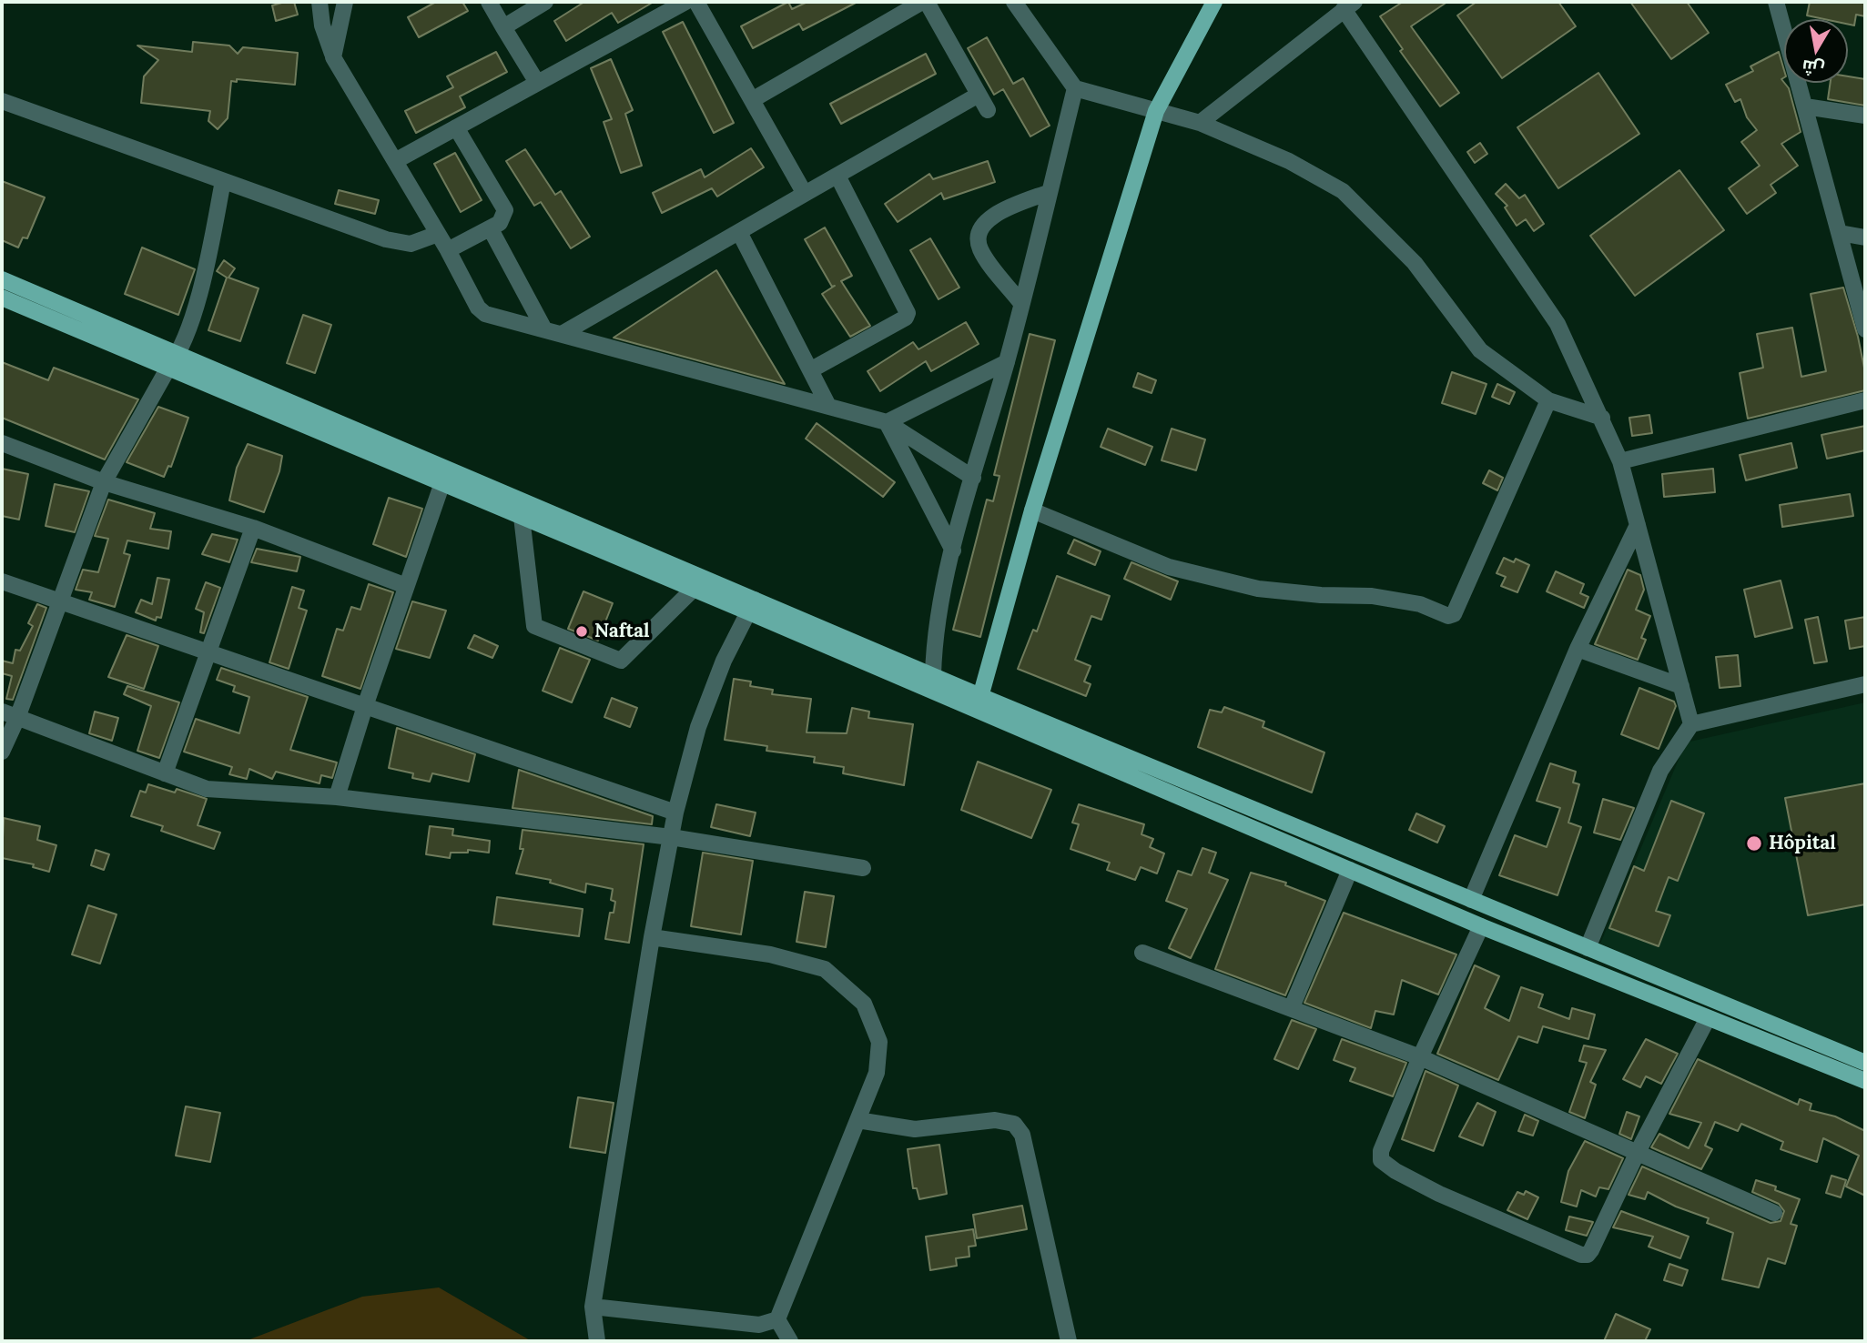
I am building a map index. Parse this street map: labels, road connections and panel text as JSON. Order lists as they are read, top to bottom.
{
  "places": ["Naftal", "Hôpital"],
  "north": "bottom"
}
